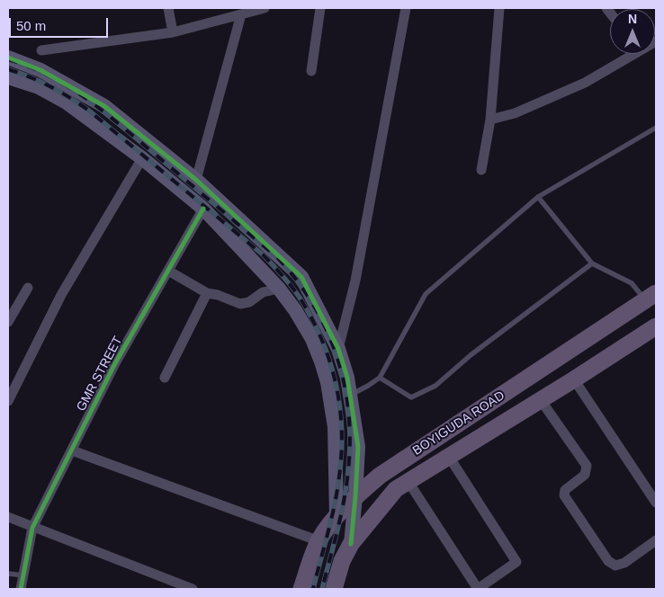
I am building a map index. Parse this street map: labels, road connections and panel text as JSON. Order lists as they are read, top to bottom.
{
  "streets": {
    "main road": ["BOYIGUDA ROAD"],
    "street": ["GMR STREET"]
  },
  "scale_bar": "50 m",
  "north": "top"
}
